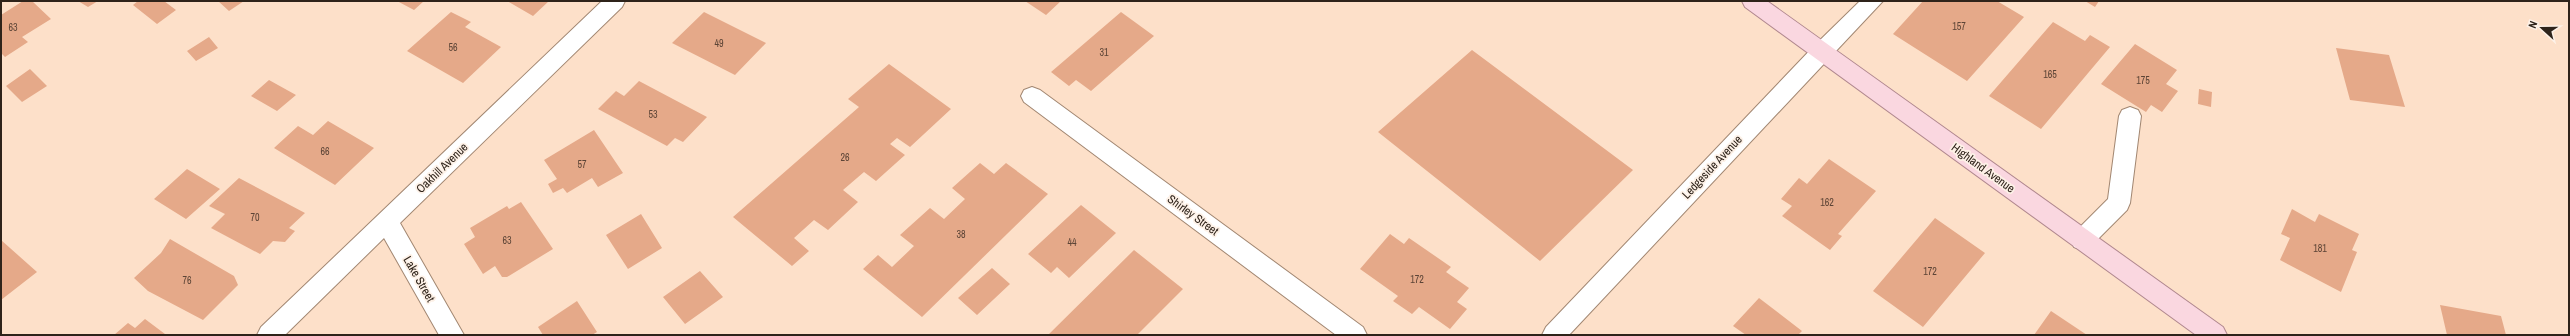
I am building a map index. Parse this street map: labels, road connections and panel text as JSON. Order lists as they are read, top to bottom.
{
  "streets": {
    "main road": ["Highland Avenue"],
    "street": [
      "Ledgeside Avenue",
      "Oakhill Avenue",
      "Shirley Street",
      "Lake Street"
    ]
  },
  "crossings": [
    ["Ledgeside Avenue", "Highland Avenue"],
    ["Oakhill Avenue", "Lake Street"]
  ],
  "house_numbers": [
    "157",
    "63",
    "49",
    "56",
    "31",
    "165",
    "175",
    "53",
    "66",
    "26",
    "57",
    "162",
    "70",
    "38",
    "63",
    "44",
    "181",
    "172",
    "172",
    "76"
  ],
  "north": "left"
}
